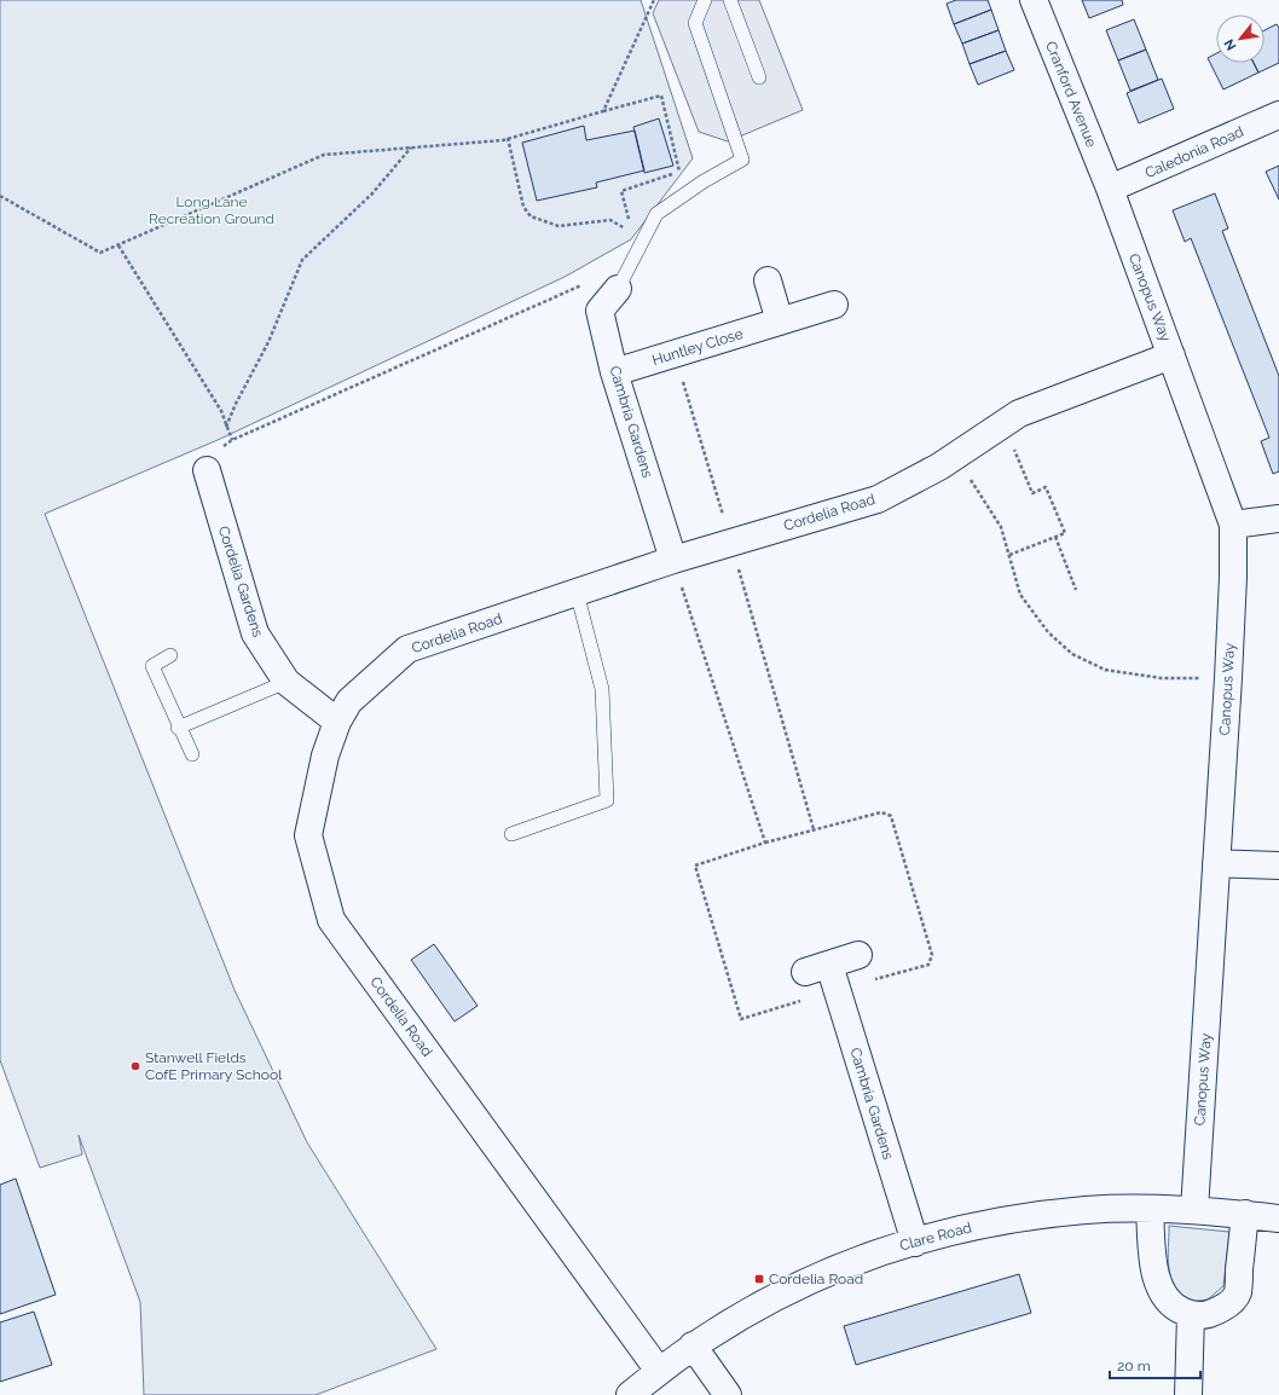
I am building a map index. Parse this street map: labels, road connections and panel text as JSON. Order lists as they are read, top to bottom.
{
  "streets": {
    "street": [
      "Cranford Avenue",
      "Caledonia Road",
      "Canopus Way",
      "Huntley Close",
      "Cambria Gardens",
      "Cordelia Road",
      "Cordelia Gardens",
      "Clare Road"
    ]
  },
  "crossings": [
    ["Cranford Avenue", "Caledonia Road"],
    ["Cranford Avenue", "Canopus Way"],
    ["Caledonia Road", "Canopus Way"],
    ["Canopus Way", "Cordelia Road"],
    ["Canopus Way", "Clare Road"],
    ["Huntley Close", "Cambria Gardens"],
    ["Cambria Gardens", "Cordelia Road"],
    ["Cambria Gardens", "Clare Road"],
    ["Cordelia Road", "Cordelia Gardens"],
    ["Cordelia Road", "Clare Road"]
  ],
  "parks": ["Long Lane Recreation Ground"],
  "places": {
    "other": ["Stanwell Fields CofE Primary School"],
    "transit": ["Cordelia Road"]
  },
  "scale_bar": "20 m",
  "north": "bottom left"
}
